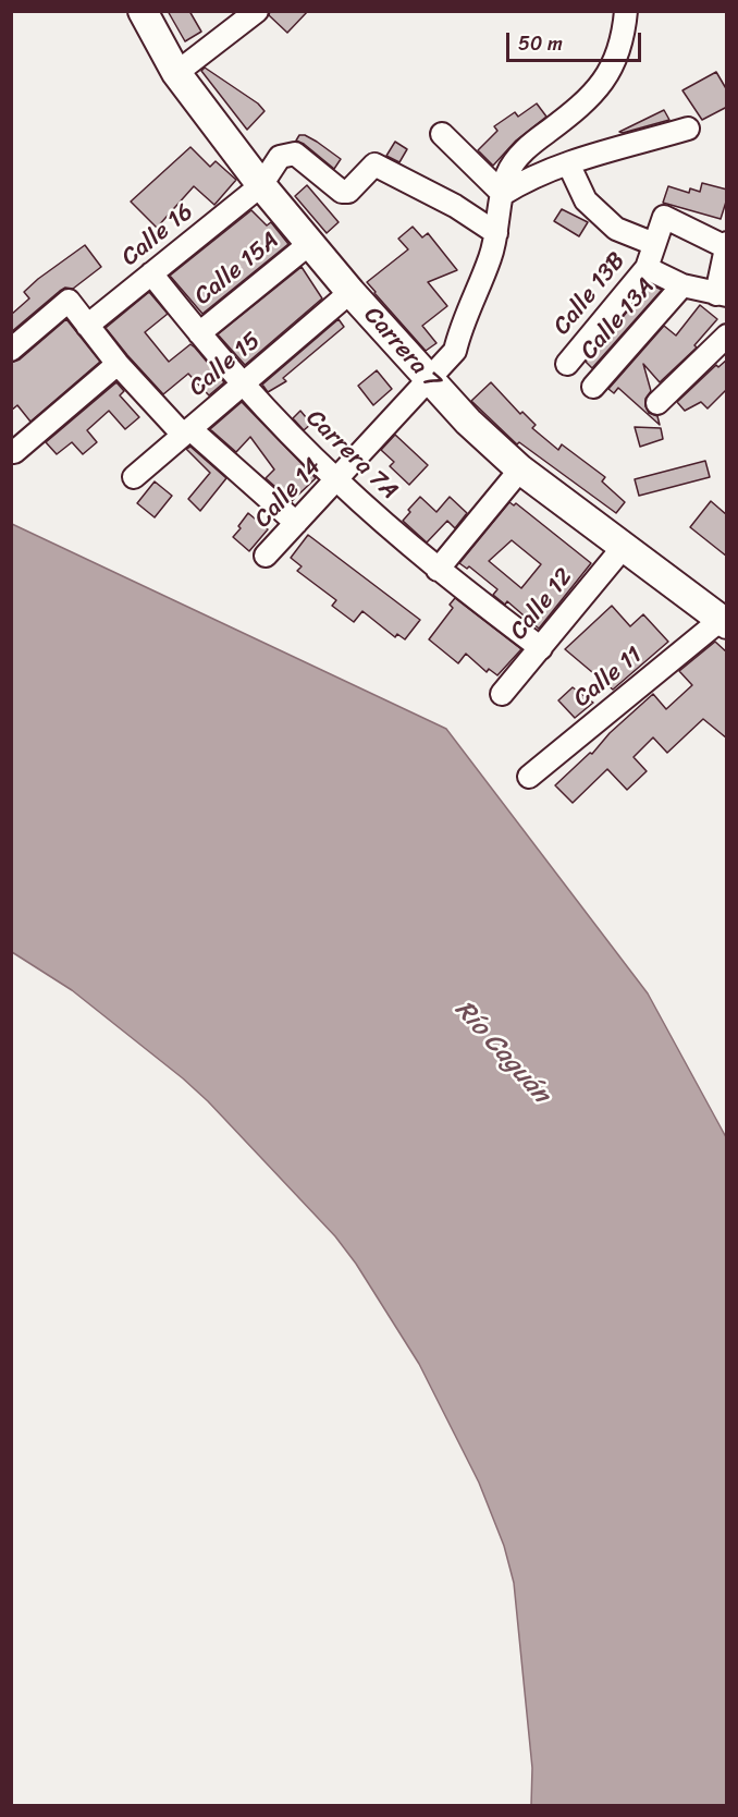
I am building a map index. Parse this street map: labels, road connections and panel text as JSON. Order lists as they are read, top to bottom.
{
  "streets": {
    "main road": ["Carrera 7"],
    "street": [
      "Calle 16",
      "Calle 15A",
      "Calle 13B",
      "Calle 13A",
      "Calle 15",
      "Carrera 7A",
      "Calle 14",
      "Calle 12",
      "Calle 11"
    ]
  },
  "crossings": [
    ["Calle 16", "Carrera 7"],
    ["Calle 16", "Carrera 7A"],
    ["Calle 16", "Calle 14"],
    ["Calle 15A", "Carrera 7"],
    ["Calle 15A", "Carrera 7A"],
    ["Carrera 7", "Calle 15"],
    ["Carrera 7", "Calle 14"],
    ["Carrera 7", "Calle 12"],
    ["Carrera 7", "Calle 11"],
    ["Calle 15", "Carrera 7A"],
    ["Carrera 7A", "Calle 14"],
    ["Carrera 7A", "Calle 12"]
  ],
  "water": ["Río Caguán"],
  "scale_bar": "50 m"
}
